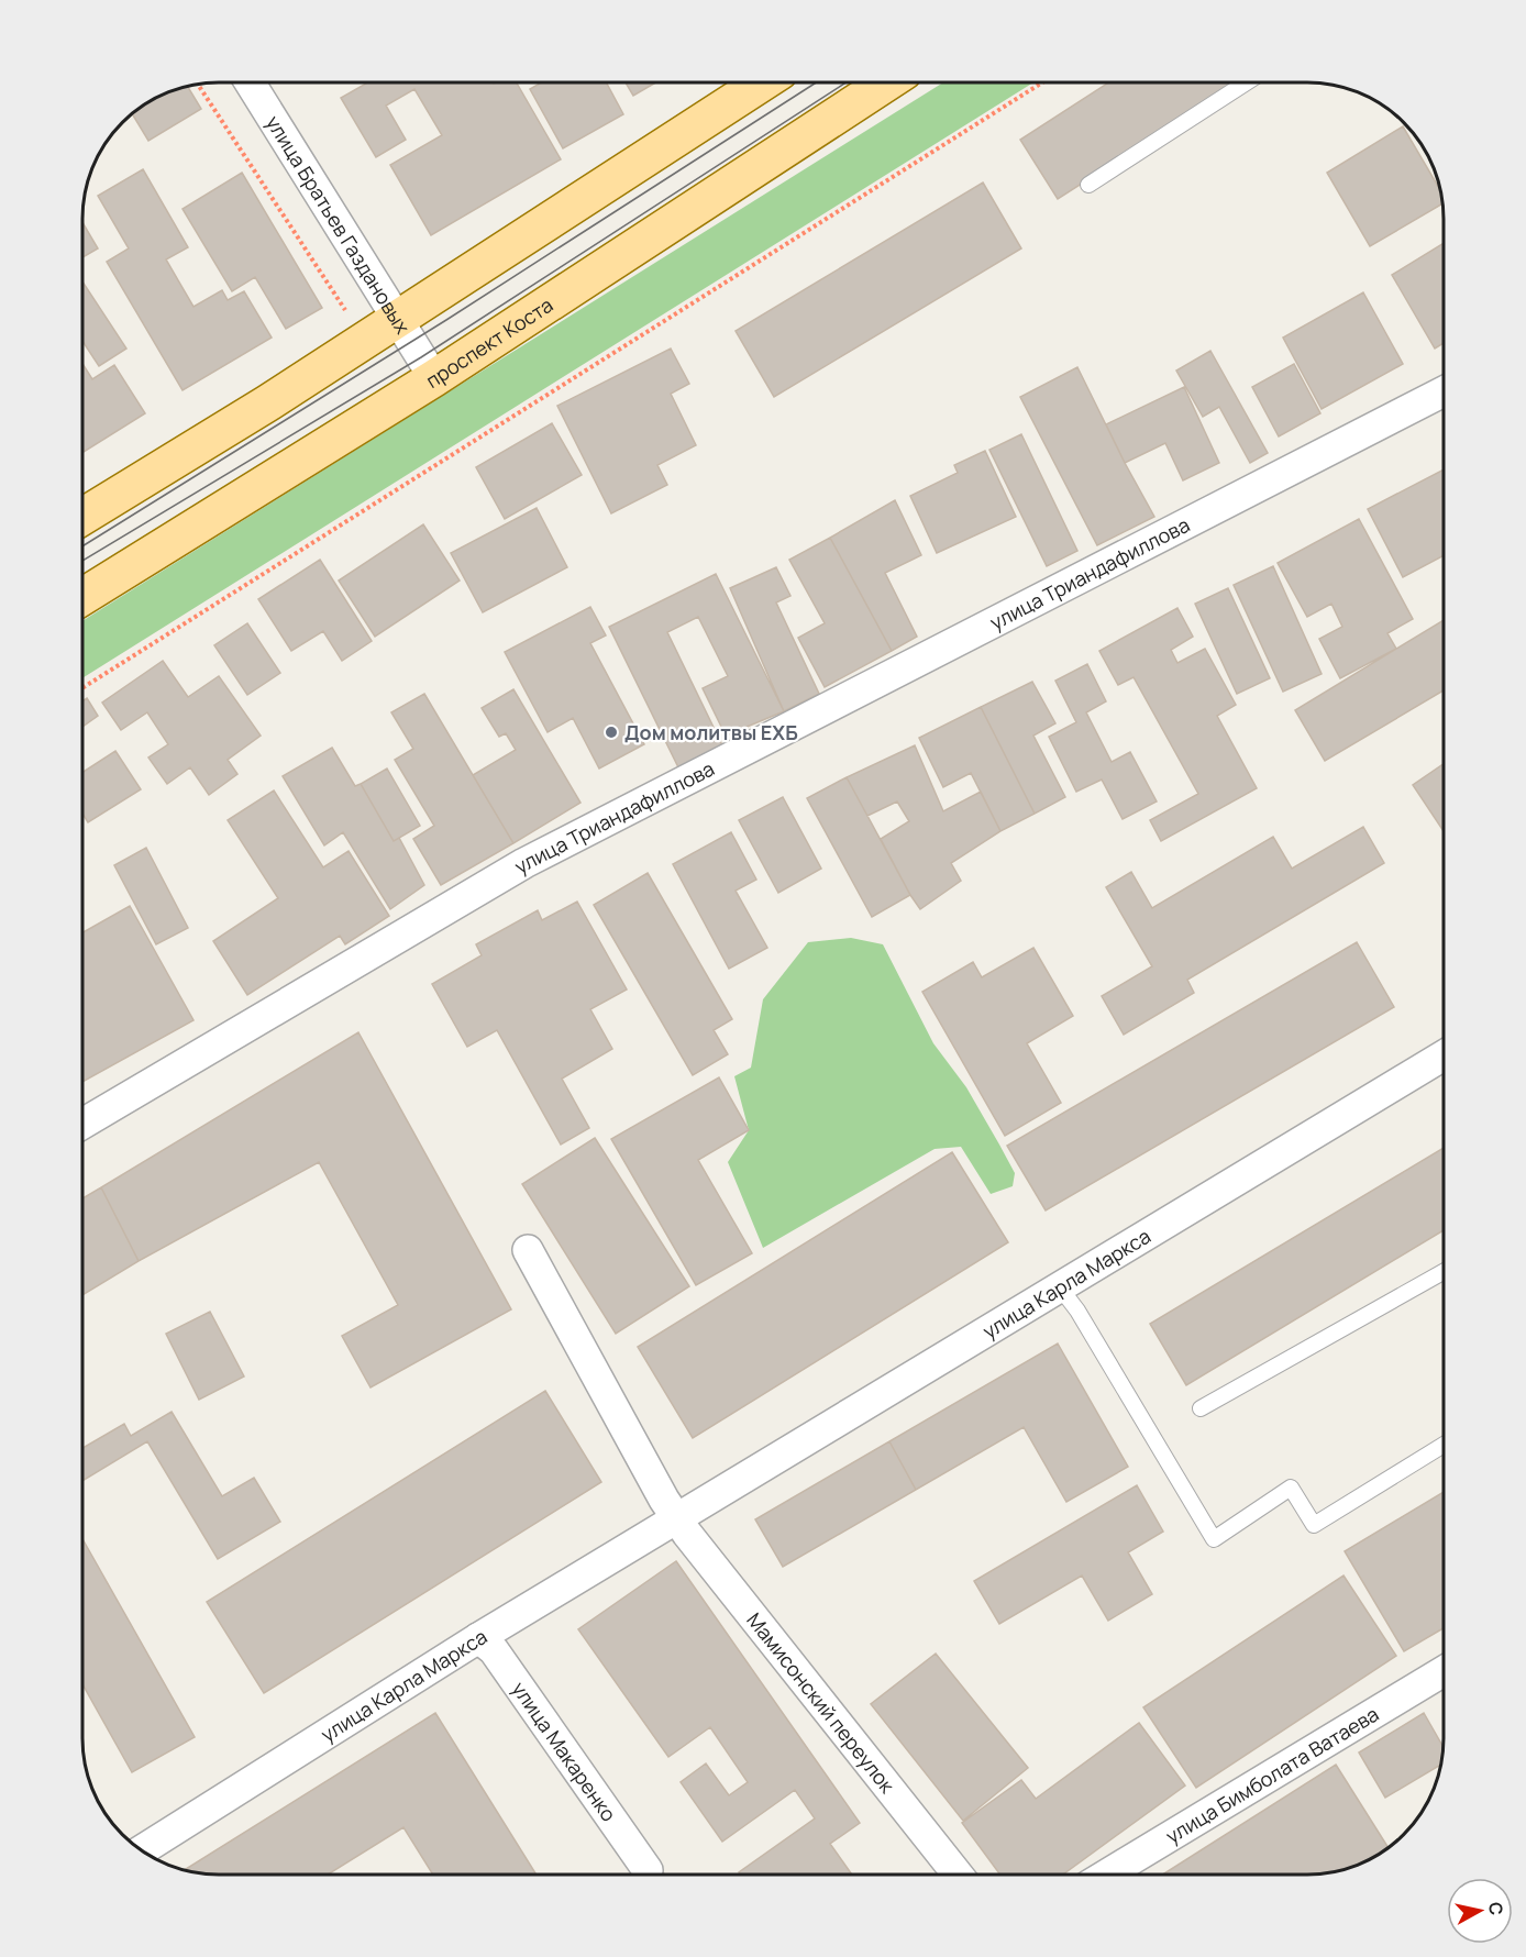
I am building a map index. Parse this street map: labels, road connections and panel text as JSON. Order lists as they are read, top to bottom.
{
  "streets": {
    "main road": ["проспект Коста"],
    "street": [
      "улица Братьев Газдановых",
      "улица Триандафиллова",
      "улица Карла Маркса",
      "Мамисонский переулок",
      "улица Макаренко",
      "улица Бимболата Ватаева"
    ]
  },
  "crossings": [
    ["улица Братьев Газдановых", "проспект Коста"],
    ["улица Карла Маркса", "Мамисонский переулок"],
    ["улица Карла Маркса", "улица Макаренко"]
  ],
  "places": ["Дом молитвы ЕХБ"],
  "north": "right"
}
